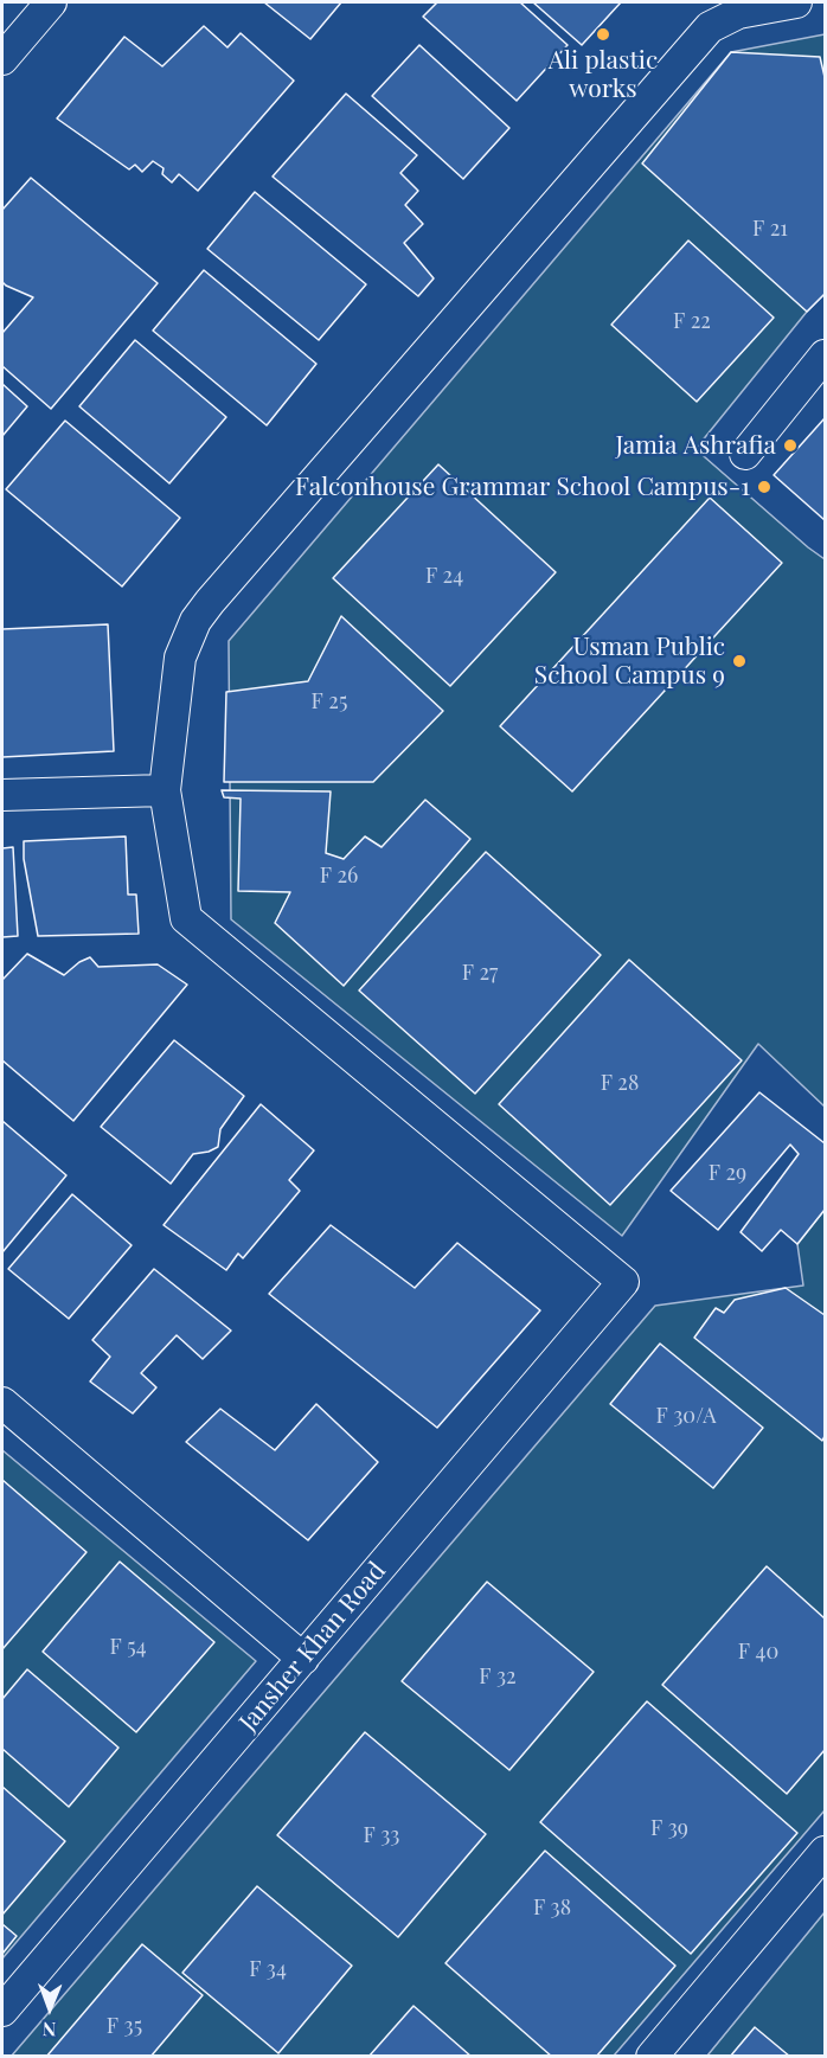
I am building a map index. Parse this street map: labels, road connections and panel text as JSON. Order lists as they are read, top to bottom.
{
  "streets": {
    "street": ["Jansher Khan Road"]
  },
  "places": [
    "Ali plastic works",
    "Jamia Ashrafia",
    "Falconhouse Grammar School Campus-1",
    "Usman Public School Campus 9"
  ],
  "house_numbers": [
    "F 21",
    "F 22",
    "F 24",
    "F 25",
    "F 26",
    "F 27",
    "F 28",
    "F 29",
    "F 30/A",
    "F 54",
    "F 40",
    "F 32",
    "F 39",
    "F 33",
    "F 38",
    "F 34",
    "F 35"
  ],
  "north": "bottom"
}
